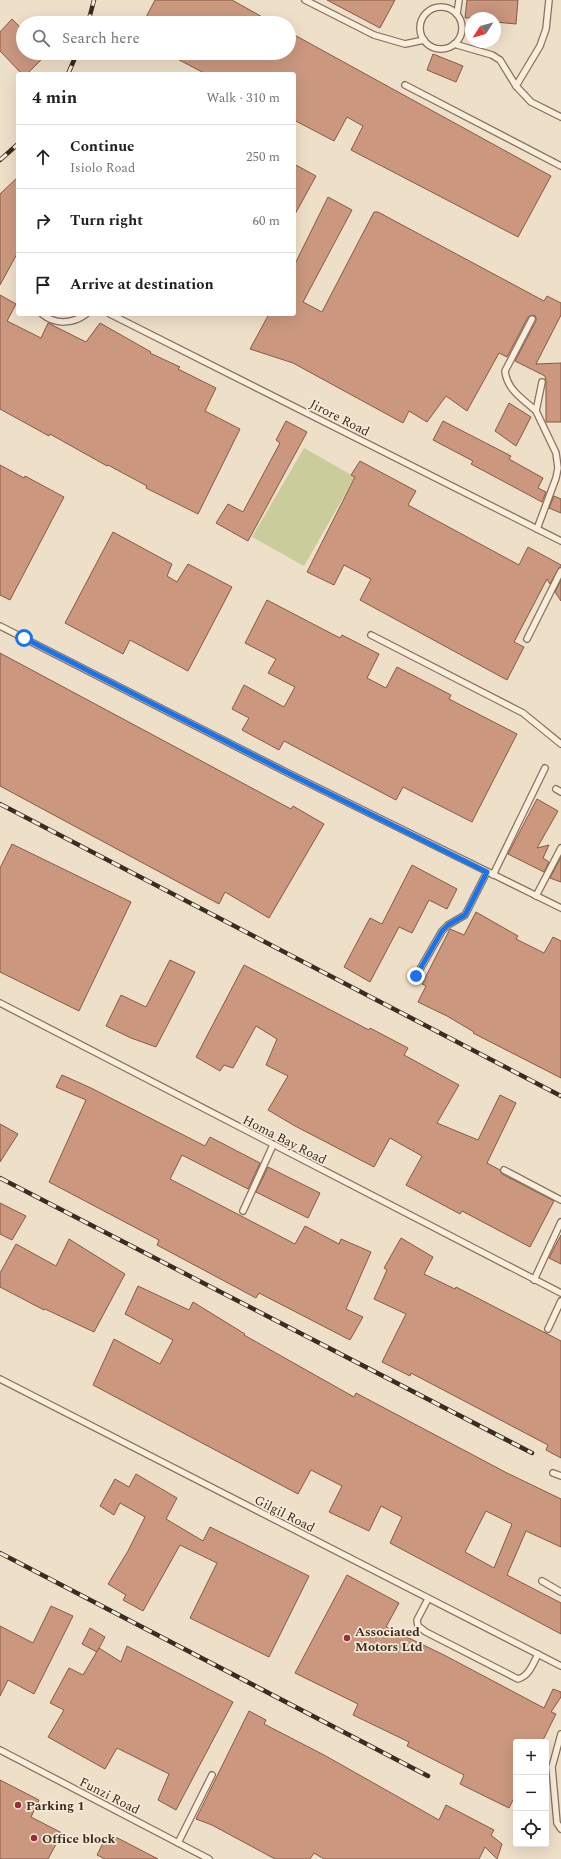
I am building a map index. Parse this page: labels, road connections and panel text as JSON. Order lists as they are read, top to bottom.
{
  "streets": {
    "lane": [
      "Jirore Road",
      "Homa Bay Road",
      "Gilgil Road",
      "Funzi Road"
    ]
  },
  "places": ["Associated Motors Ltd", "Parking 1", "Office block"],
  "north": "bottom left",
  "page": {
    "search": "Search here",
    "heading": ["4 min", "Walk · 310 m"],
    "list": [
      ["Continue", "Isiolo Road", "250 m"],
      ["Turn right", "60 m"],
      "Arrive at destination"
    ],
    "map_buttons": ["+", "−"]
  }
}
